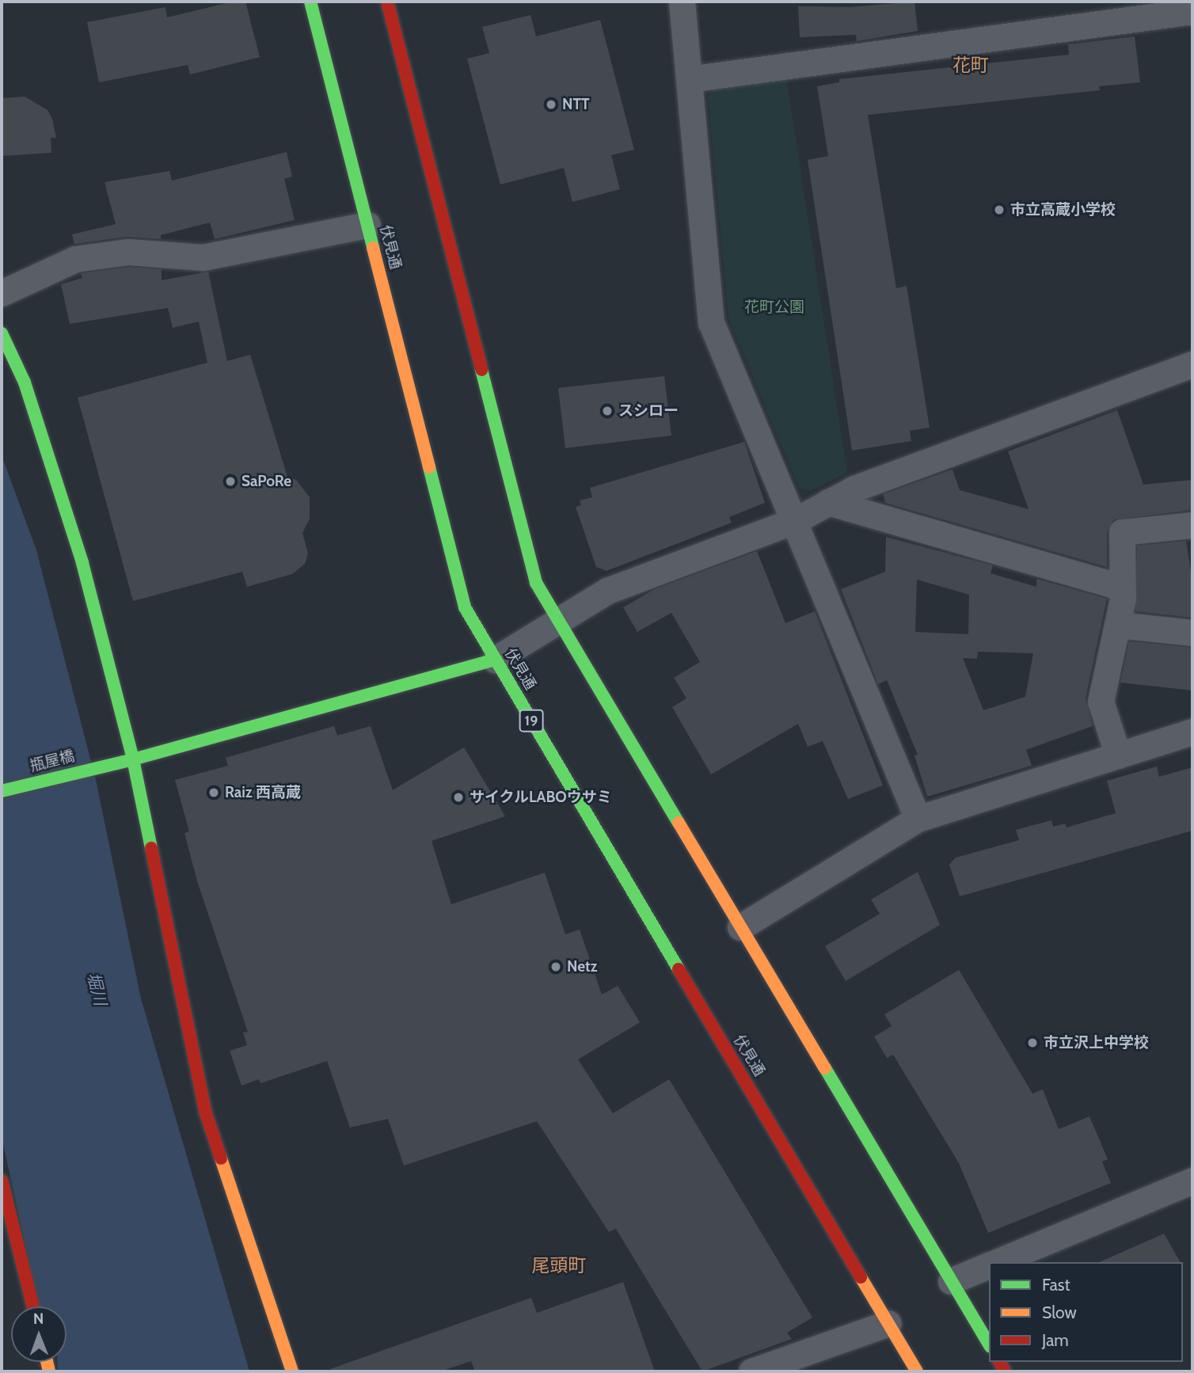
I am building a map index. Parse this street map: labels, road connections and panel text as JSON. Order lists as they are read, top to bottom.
{
  "streets": {
    "main road": ["伏見通", "19", "瓶屋橋"]
  },
  "crossings": [
    ["伏見通", "瓶屋橋"]
  ],
  "districts": ["花町", "尾頭町"],
  "water": ["堀川"],
  "parks": ["花町公園"],
  "places": [
    "NTT",
    "市立高蔵小学校",
    "スシロー",
    "SaPoRe",
    "Raiz 西高蔵",
    "サイクルLABOウサミ",
    "Netz",
    "市立沢上中学校"
  ],
  "legend": ["Fast", "Slow", "Jam"],
  "north": "top"
}
